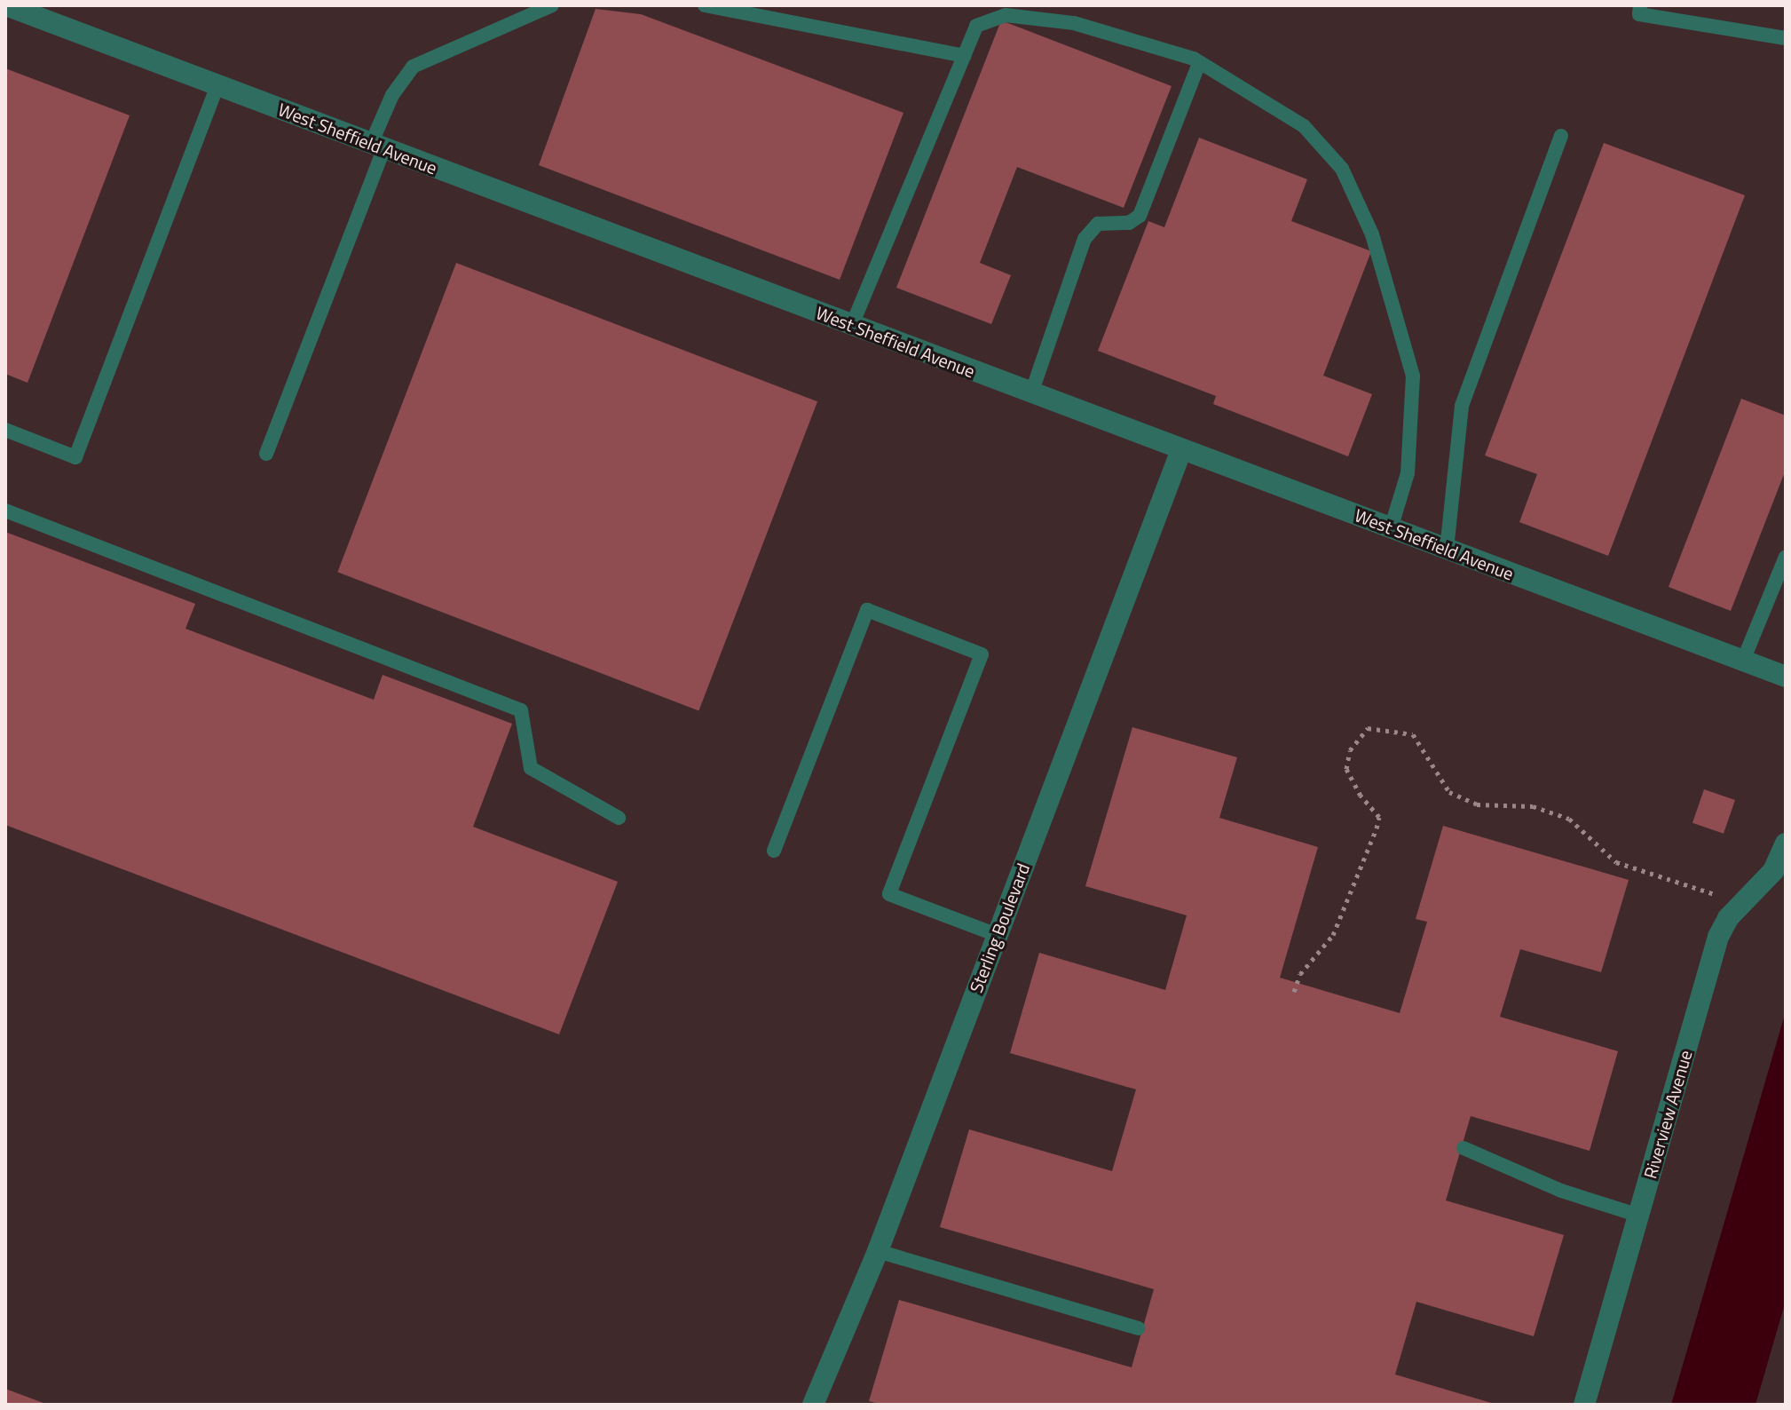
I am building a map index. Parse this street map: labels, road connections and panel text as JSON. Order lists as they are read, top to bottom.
{
  "streets": {
    "street": ["West Sheffield Avenue", "Sterling Boulevard", "Riverview Avenue"]
  },
  "crossings": [
    ["West Sheffield Avenue", "Sterling Boulevard"]
  ]
}
